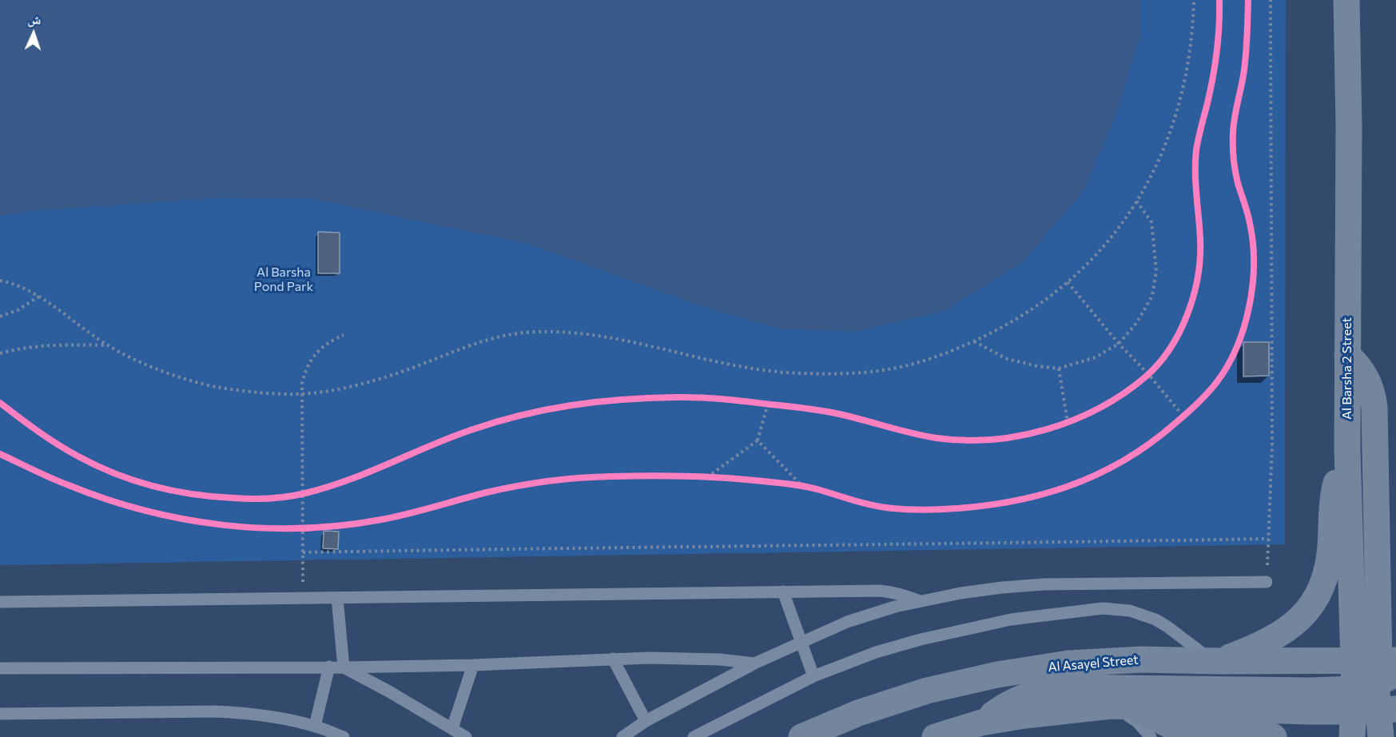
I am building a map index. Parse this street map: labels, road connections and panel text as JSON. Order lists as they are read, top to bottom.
{
  "streets": {
    "street": ["Al Barsha 2 Street", "Al Asayel Street"]
  },
  "crossings": [
    ["Al Barsha 2 Street", "Al Asayel Street"]
  ],
  "parks": ["Al Barsha Pond Park"],
  "north": "top"
}
